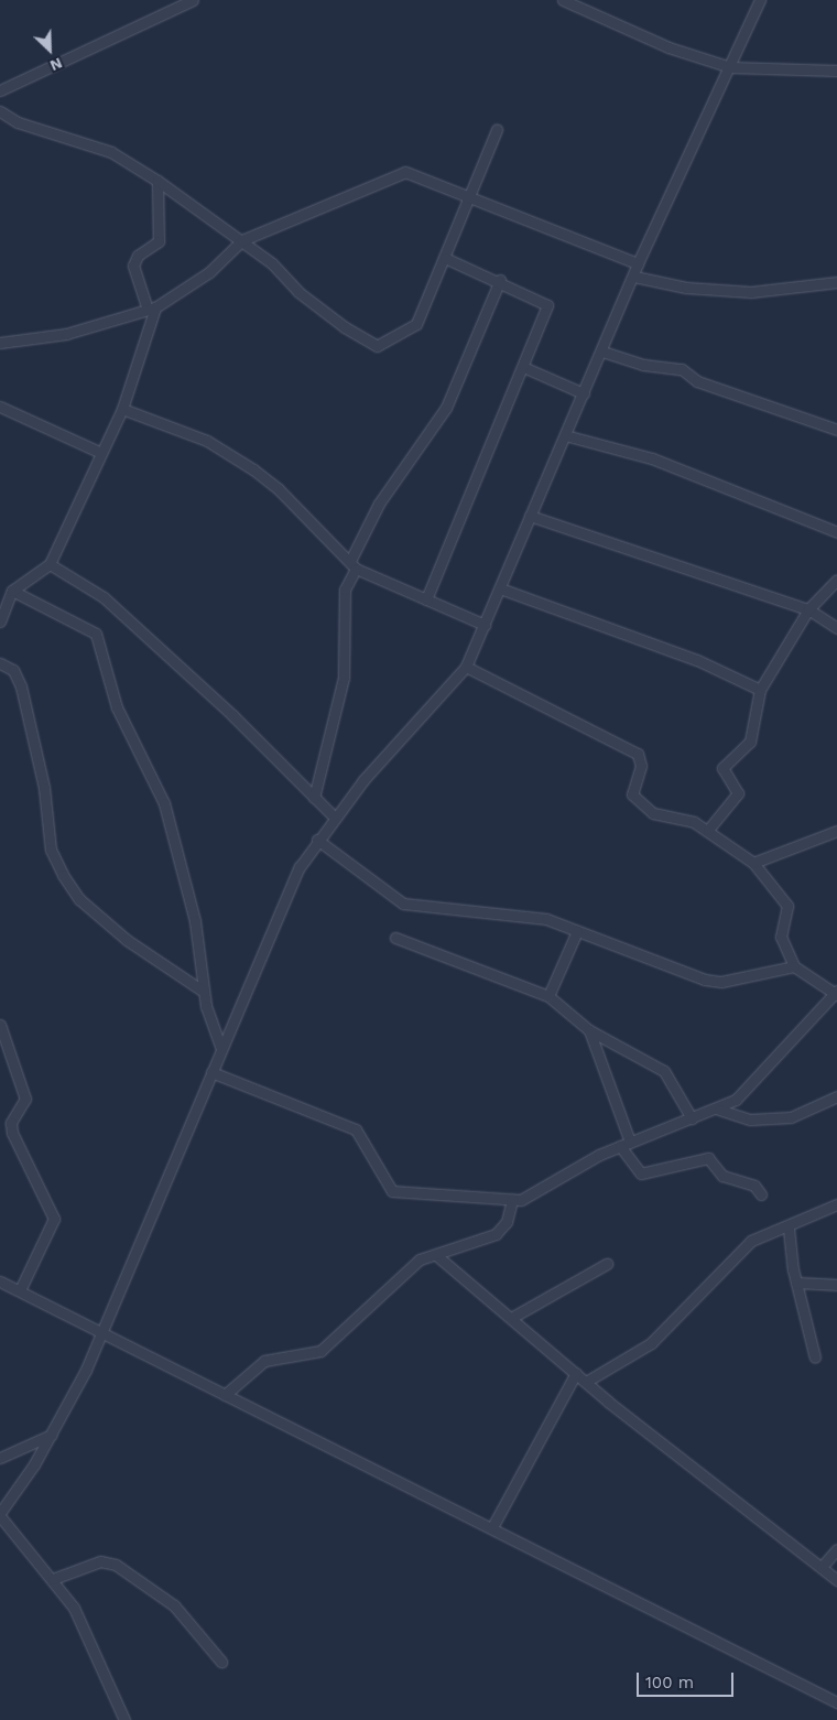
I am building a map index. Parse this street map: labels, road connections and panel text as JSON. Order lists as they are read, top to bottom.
{
  "scale_bar": "100 m",
  "north": "bottom right"
}
